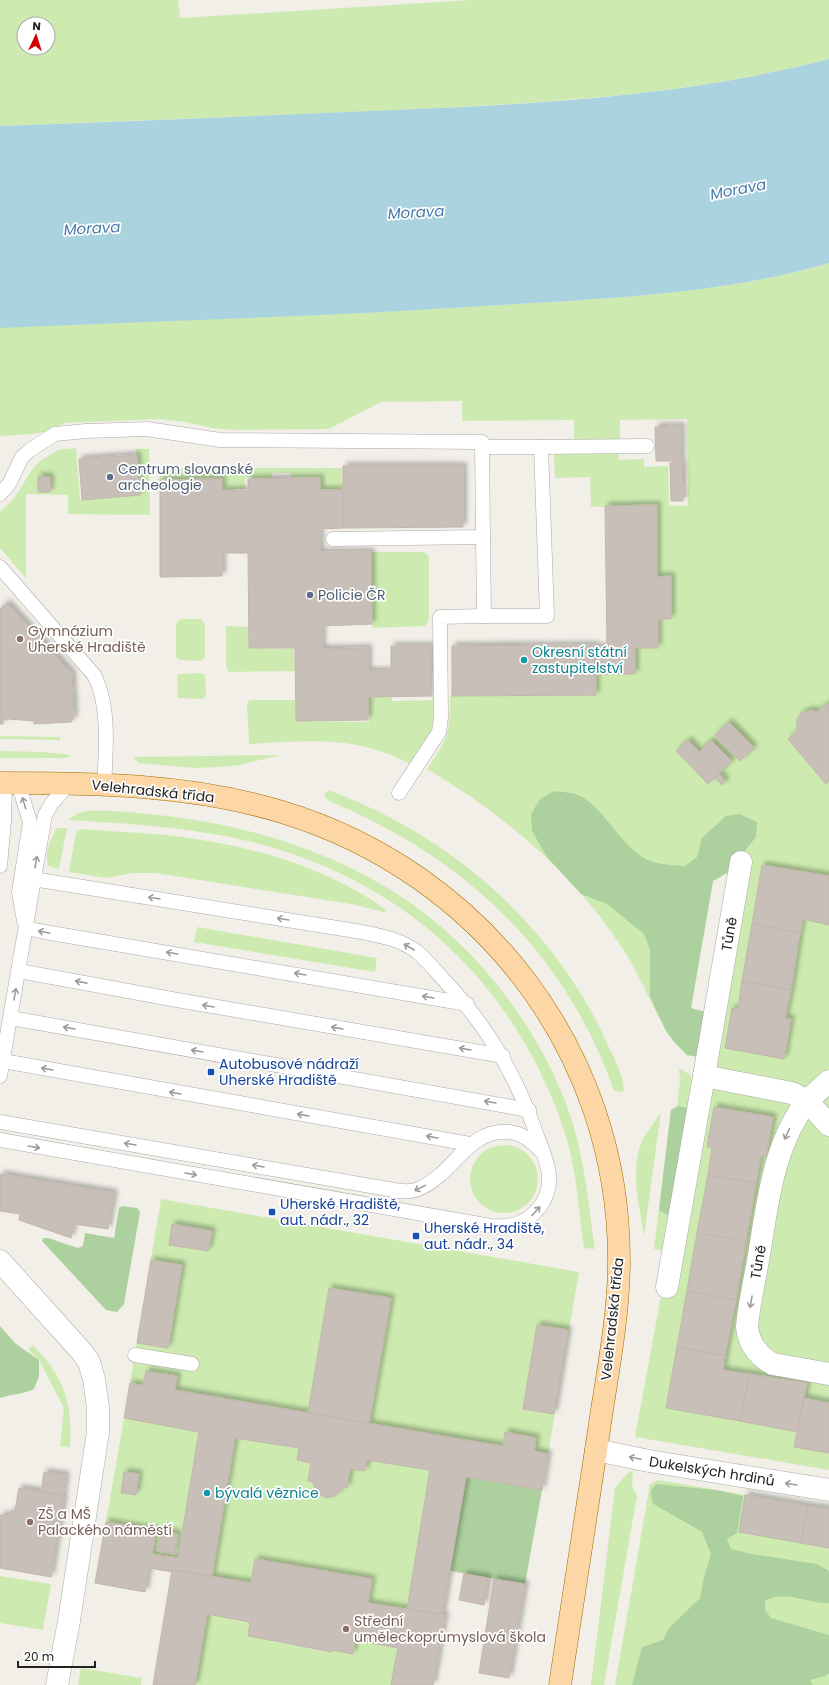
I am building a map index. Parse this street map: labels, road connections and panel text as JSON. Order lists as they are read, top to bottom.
{
  "streets": {
    "main road": ["Velehradská třída"],
    "street": ["Tůně", "Dukelských hrdinů"]
  },
  "crossings": [
    ["Velehradská třída", "Dukelských hrdinů"]
  ],
  "one_way": ["Dukelských hrdinů"],
  "water": ["Morava"],
  "places": {
    "other": [
      "Centrum slovanské archeologie",
      "Policie ČR",
      "Gymnázium Uherské Hradiště",
      "Okresní státní zastupitelství",
      "bývalá věznice",
      "ZŠ a MŠ Palackého náměstí",
      "Střední uměleckoprůmyslová škola"
    ],
    "transit": ["Autobusové nádraží Uherské Hradiště", "Uherské Hradiště, aut. nádr., 32", "Uherské Hradiště, aut. nádr., 34"]
  },
  "scale_bar": "20 m",
  "north": "top"
}
